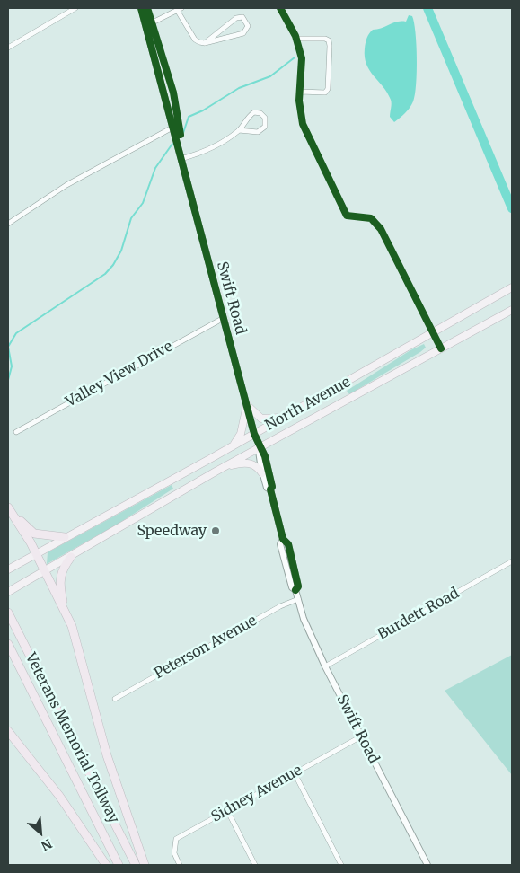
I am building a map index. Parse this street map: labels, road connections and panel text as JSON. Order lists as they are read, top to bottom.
{
  "streets": {
    "highway": ["Veterans Memorial Tollway"],
    "main road": ["North Avenue"],
    "street": [
      "Swift Road",
      "Valley View Drive",
      "Burdett Road",
      "Peterson Avenue",
      "Sidney Avenue"
    ]
  },
  "crossings": [
    ["Swift Road", "Valley View Drive"],
    ["Swift Road", "North Avenue"],
    ["Swift Road", "Burdett Road"],
    ["Swift Road", "Peterson Avenue"],
    ["Swift Road", "Sidney Avenue"]
  ],
  "places": ["Speedway"],
  "north": "bottom right"
}
